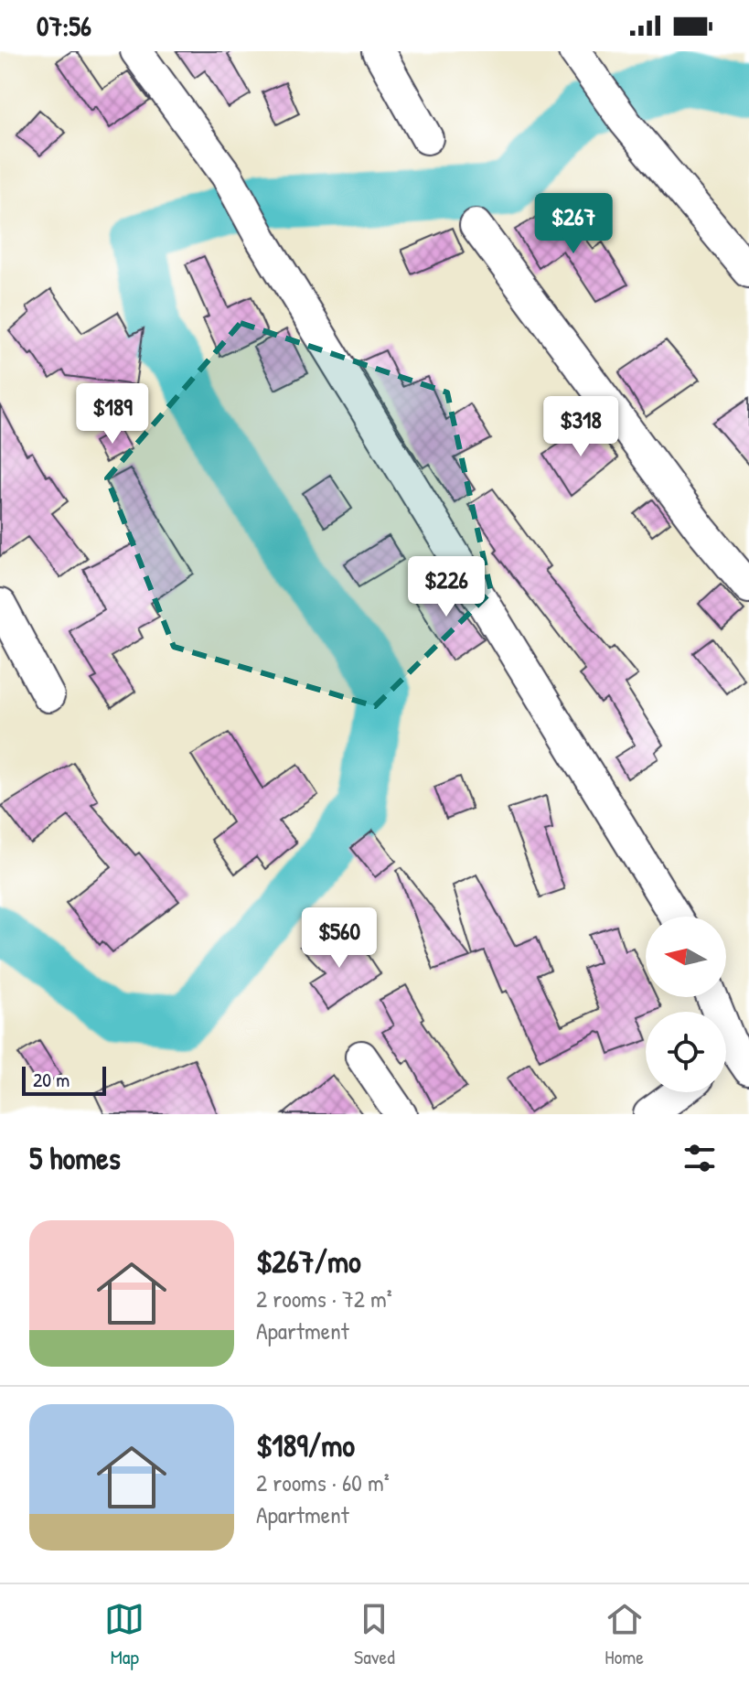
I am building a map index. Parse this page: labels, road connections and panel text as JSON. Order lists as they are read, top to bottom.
{
  "scale_bar": "20 m",
  "north": "left",
  "page": {
    "status": "07:56",
    "price": [
      "$267",
      "$189",
      "$318",
      "$226",
      "$560"
    ],
    "scale": "20 m",
    "heading": "5 homes",
    "list": [
      {
        "name": "$267/mo",
        "note": "2 rooms · 72 m² · Apartment"
      },
      {
        "name": "$189/mo",
        "note": "2 rooms · 60 m² · Apartment"
      }
    ],
    "tabs": ["Map", "Saved", "Home"]
  }
}
